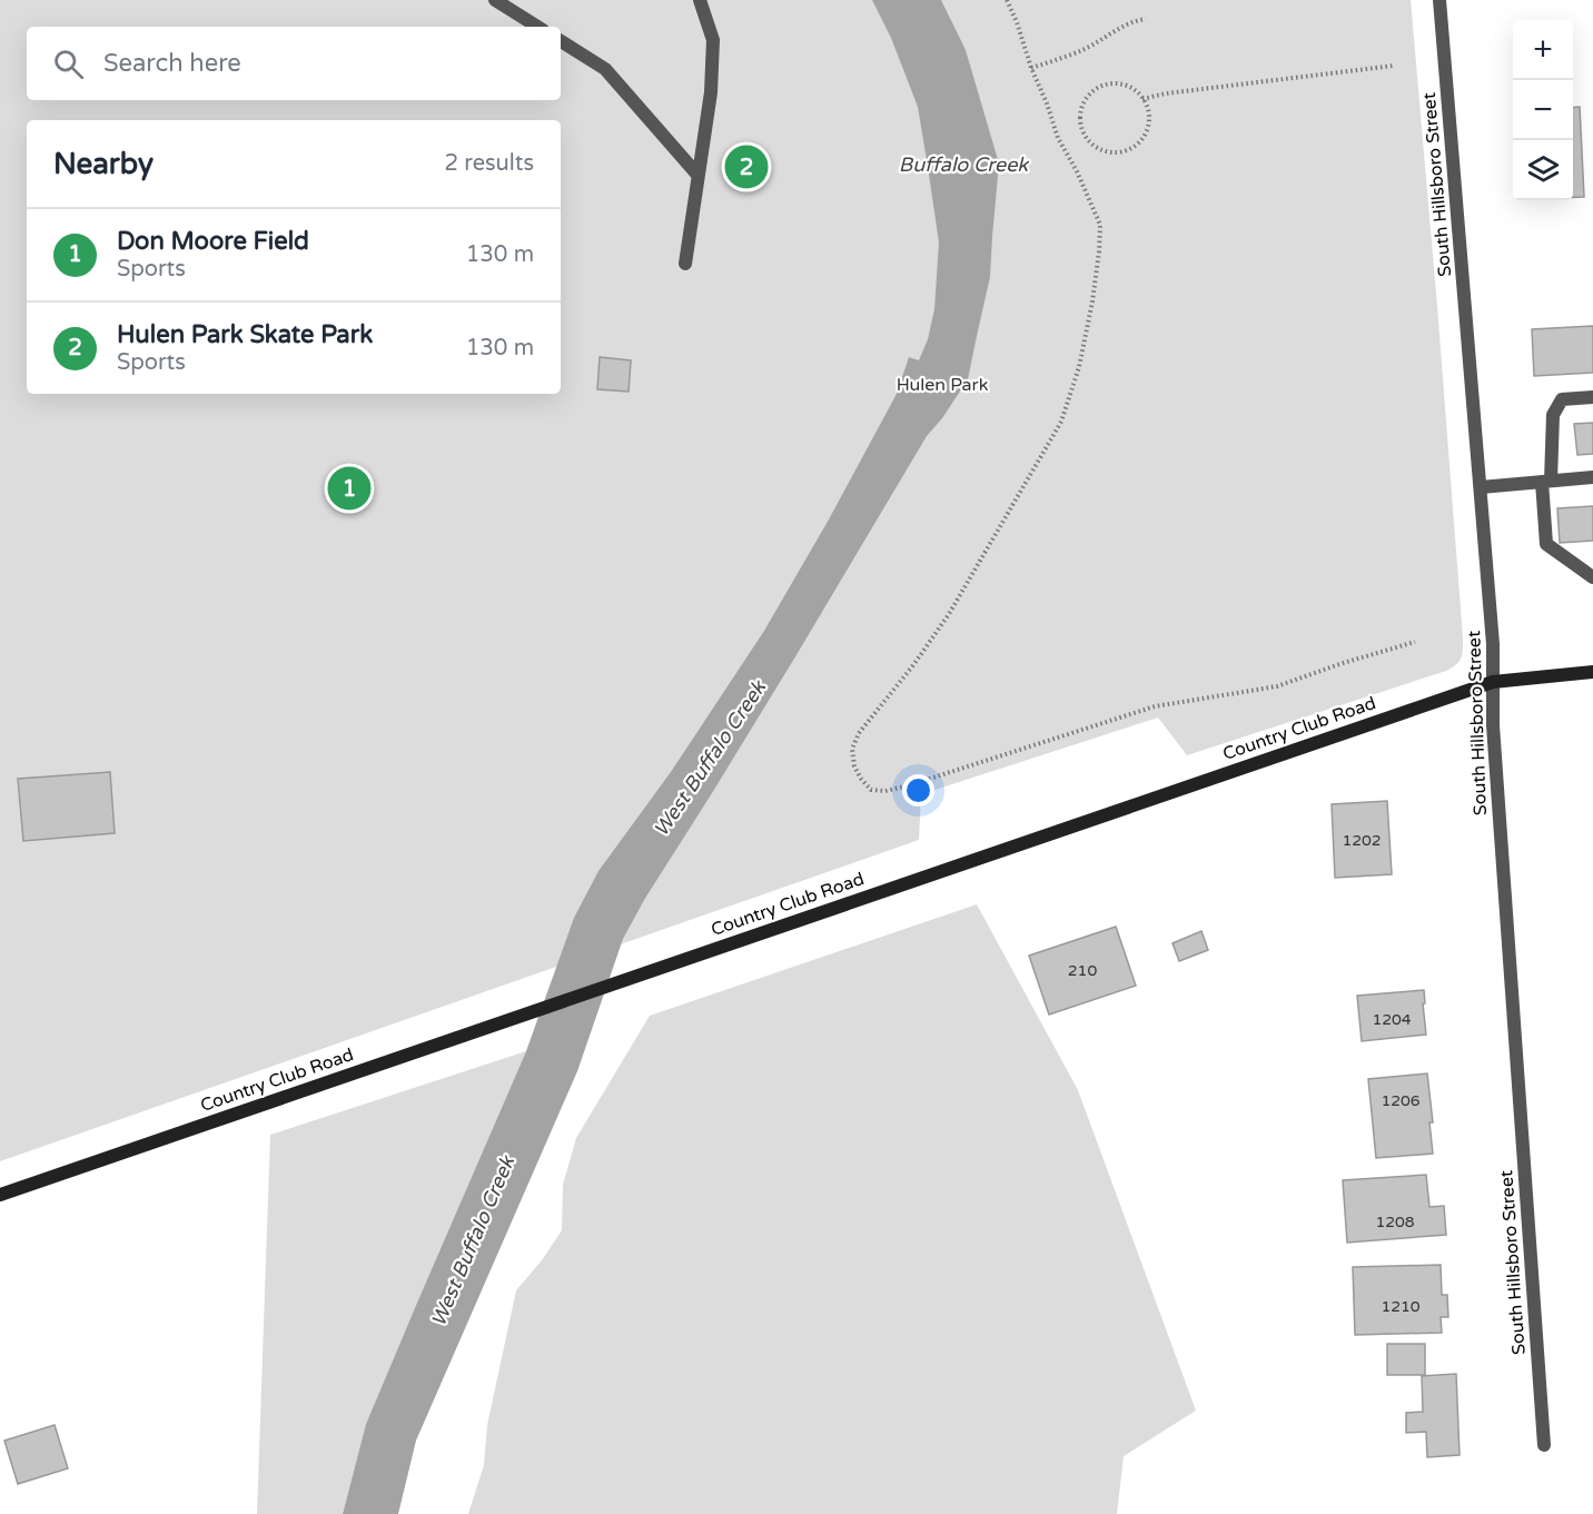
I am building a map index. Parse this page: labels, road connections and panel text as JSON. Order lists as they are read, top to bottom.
{
  "streets": {
    "main road": ["Country Club Road"],
    "street": ["South Hillsboro Street"]
  },
  "crossings": [
    ["South Hillsboro Street", "Country Club Road"]
  ],
  "water": ["Buffalo Creek", "West Buffalo Creek"],
  "parks": ["Hulen Park"],
  "house_numbers": [
    "1202",
    "210",
    "1204",
    "1206",
    "1208",
    "1210"
  ],
  "page": {
    "map_buttons": ["+", "−"],
    "search": "Search here",
    "heading": ["Nearby", "2 results"],
    "pins": ["2", "1"],
    "list": [
      {
        "mark": "1",
        "name": "Don Moore Field",
        "note": "Sports",
        "value": "130 m"
      },
      {
        "mark": "2",
        "name": "Hulen Park Skate Park",
        "note": "Sports",
        "value": "130 m"
      }
    ]
  }
}
